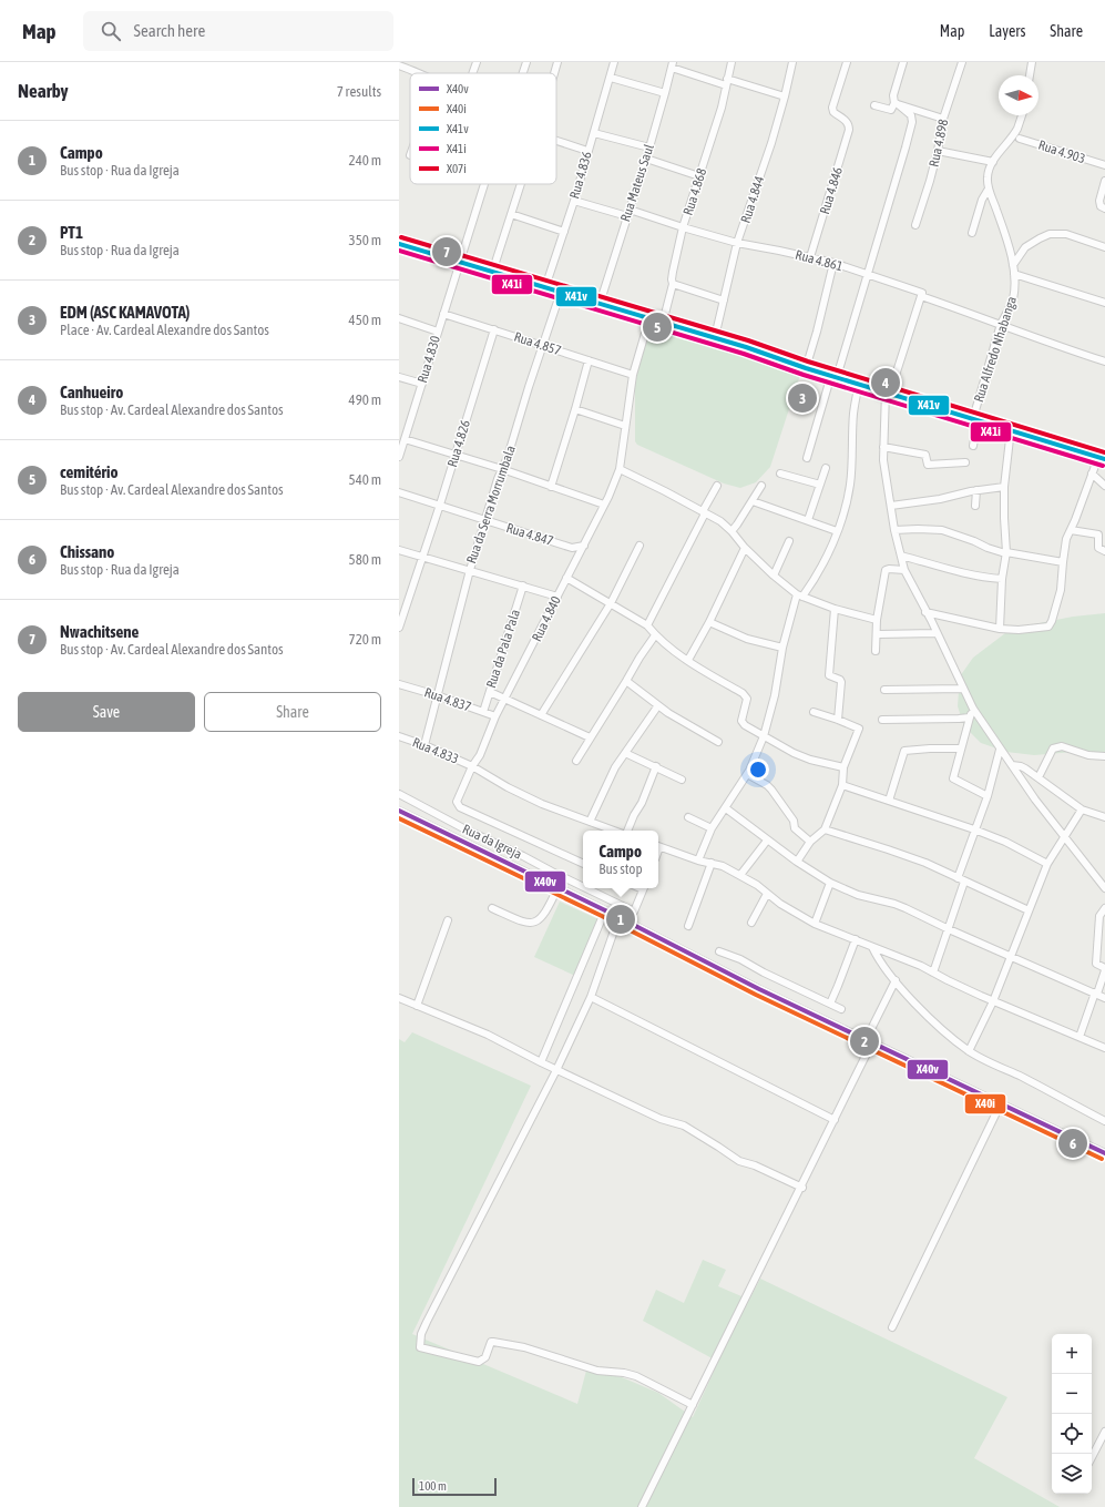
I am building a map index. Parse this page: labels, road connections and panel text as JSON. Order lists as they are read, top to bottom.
{
  "streets": {
    "street": [
      "Rua 4.898",
      "Rua 4.903",
      "Rua 4.836",
      "Rua Mateus Saul",
      "Rua 4.846",
      "Rua 4.868",
      "Rua 4.844",
      "Rua 4.861",
      "Rua 4.857",
      "Rua Alfredo Nhabanga",
      "Rua 4.830",
      "Rua 4.826",
      "Rua da Serra Morrumbala",
      "Rua 4.847",
      "Rua 4.840",
      "Rua da Pala Pala",
      "Rua 4.837",
      "Rua 4.833",
      "Rua da Igreja"
    ]
  },
  "crossings": [
    ["Rua 4.836", "Rua 4.861"],
    ["Rua Mateus Saul", "Rua 4.861"],
    ["Rua 4.846", "Rua 4.861"],
    ["Rua 4.868", "Rua 4.861"],
    ["Rua 4.844", "Rua 4.861"],
    ["Rua 4.861", "Rua Alfredo Nhabanga"],
    ["Rua 4.857", "Rua 4.830"],
    ["Rua 4.857", "Rua 4.826"],
    ["Rua 4.857", "Rua da Serra Morrumbala"],
    ["Rua 4.857", "Rua 4.840"],
    ["Rua 4.826", "Rua 4.847"],
    ["Rua da Serra Morrumbala", "Rua 4.847"],
    ["Rua da Serra Morrumbala", "Rua 4.837"],
    ["Rua da Serra Morrumbala", "Rua 4.833"],
    ["Rua 4.847", "Rua 4.840"],
    ["Rua 4.840", "Rua 4.837"],
    ["Rua 4.840", "Rua 4.833"],
    ["Rua da Pala Pala", "Rua 4.837"]
  ],
  "lines": [
    "transit line X07i",
    "transit line X41v",
    "transit line X41i",
    "transit line X40v",
    "transit line X40i"
  ],
  "legend": [
    "X40v",
    "X40i",
    "X41v",
    "X41i",
    "X07i"
  ],
  "scale_bar": "100 m",
  "north": "right",
  "page": {
    "header": "Map",
    "search": "Search here",
    "nav": ["Map", "Layers", "Share"],
    "heading": ["Nearby", "7 results"],
    "list": [
      {
        "mark": "1",
        "name": "Campo",
        "note": "Bus stop · Rua da Igreja",
        "value": "240 m"
      },
      {
        "mark": "2",
        "name": "PT1",
        "note": "Bus stop · Rua da Igreja",
        "value": "350 m"
      },
      {
        "mark": "3",
        "name": "EDM (ASC KAMAVOTA)",
        "note": "Place · Av. Cardeal Alexandre dos Santos",
        "value": "450 m"
      },
      {
        "mark": "4",
        "name": "Canhueiro",
        "note": "Bus stop · Av. Cardeal Alexandre dos Santos",
        "value": "490 m"
      },
      {
        "mark": "5",
        "name": "cemitério",
        "note": "Bus stop · Av. Cardeal Alexandre dos Santos",
        "value": "540 m"
      },
      {
        "mark": "6",
        "name": "Chissano",
        "note": "Bus stop · Rua da Igreja",
        "value": "580 m"
      },
      {
        "mark": "7",
        "name": "Nwachitsene",
        "note": "Bus stop · Av. Cardeal Alexandre dos Santos",
        "value": "720 m"
      }
    ],
    "pins": [
      "7",
      "5",
      "4",
      "3",
      "1",
      "2",
      "6"
    ],
    "buttons": ["Save", "Share"],
    "popup": ["Campo", "Bus stop"],
    "map_buttons": ["+", "−"],
    "scale": "100 m"
  }
}
